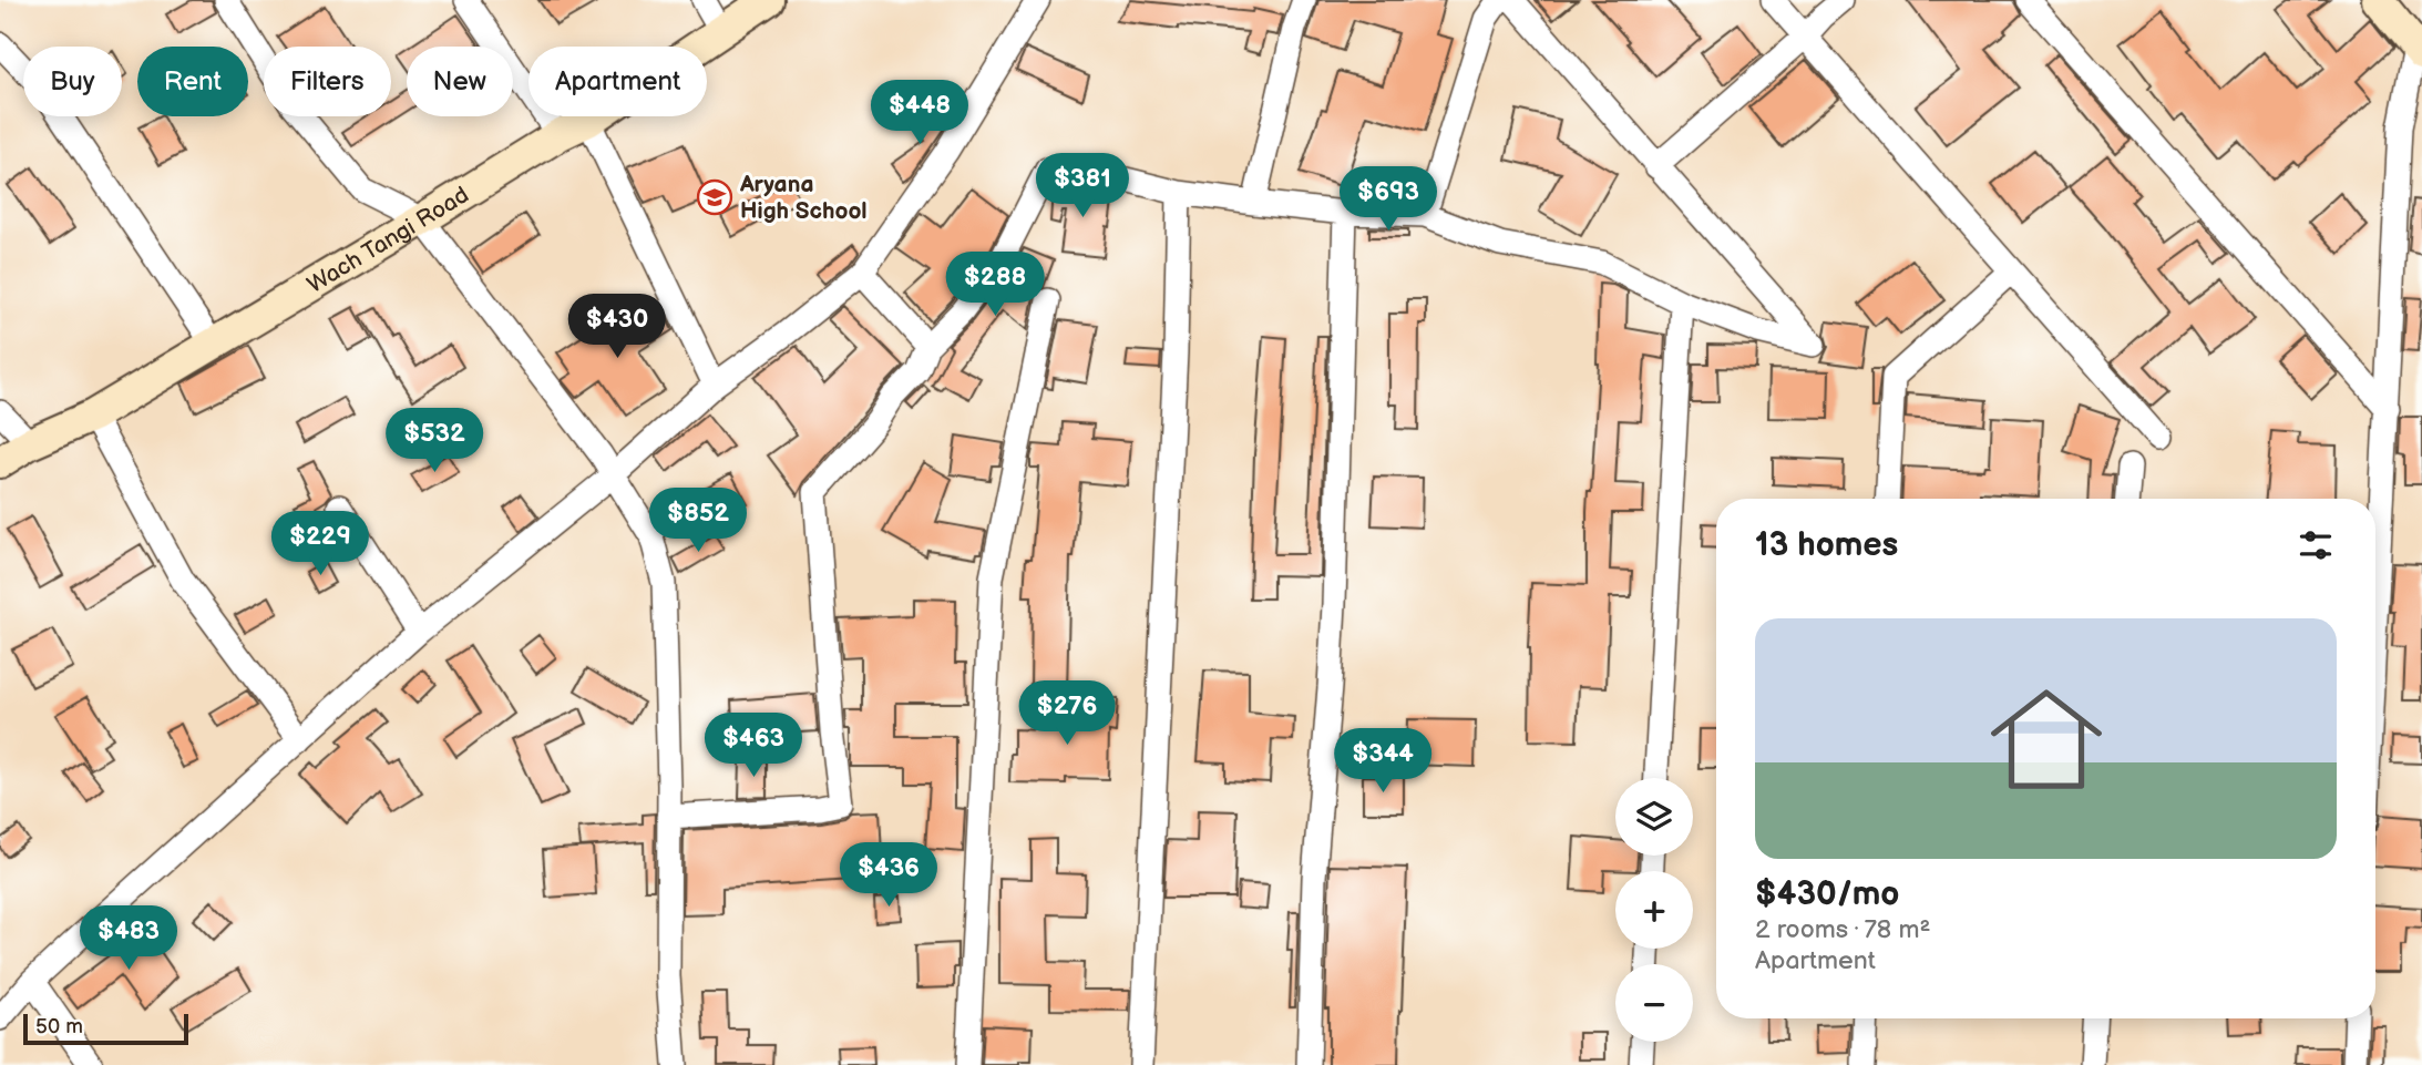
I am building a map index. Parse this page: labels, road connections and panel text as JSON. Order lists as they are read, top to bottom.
{
  "streets": {
    "main road": ["Wach Tangi Road"]
  },
  "places": {
    "school or university": ["Aryana High School"]
  },
  "scale_bar": "50 m",
  "page": {
    "chip": [
      "Buy",
      "Rent",
      "Filters",
      "New",
      "Apartment"
    ],
    "price": [
      "$448",
      "$381",
      "$693",
      "$288",
      "$430",
      "$532",
      "$852",
      "$229",
      "$276",
      "$463",
      "$344",
      "$436",
      "$483"
    ],
    "heading": "13 homes",
    "list": [
      {
        "name": "$430/mo",
        "note": "2 rooms · 78 m² · Apartment"
      }
    ],
    "map_buttons": ["+", "−"],
    "scale": "50 m"
  }
}
